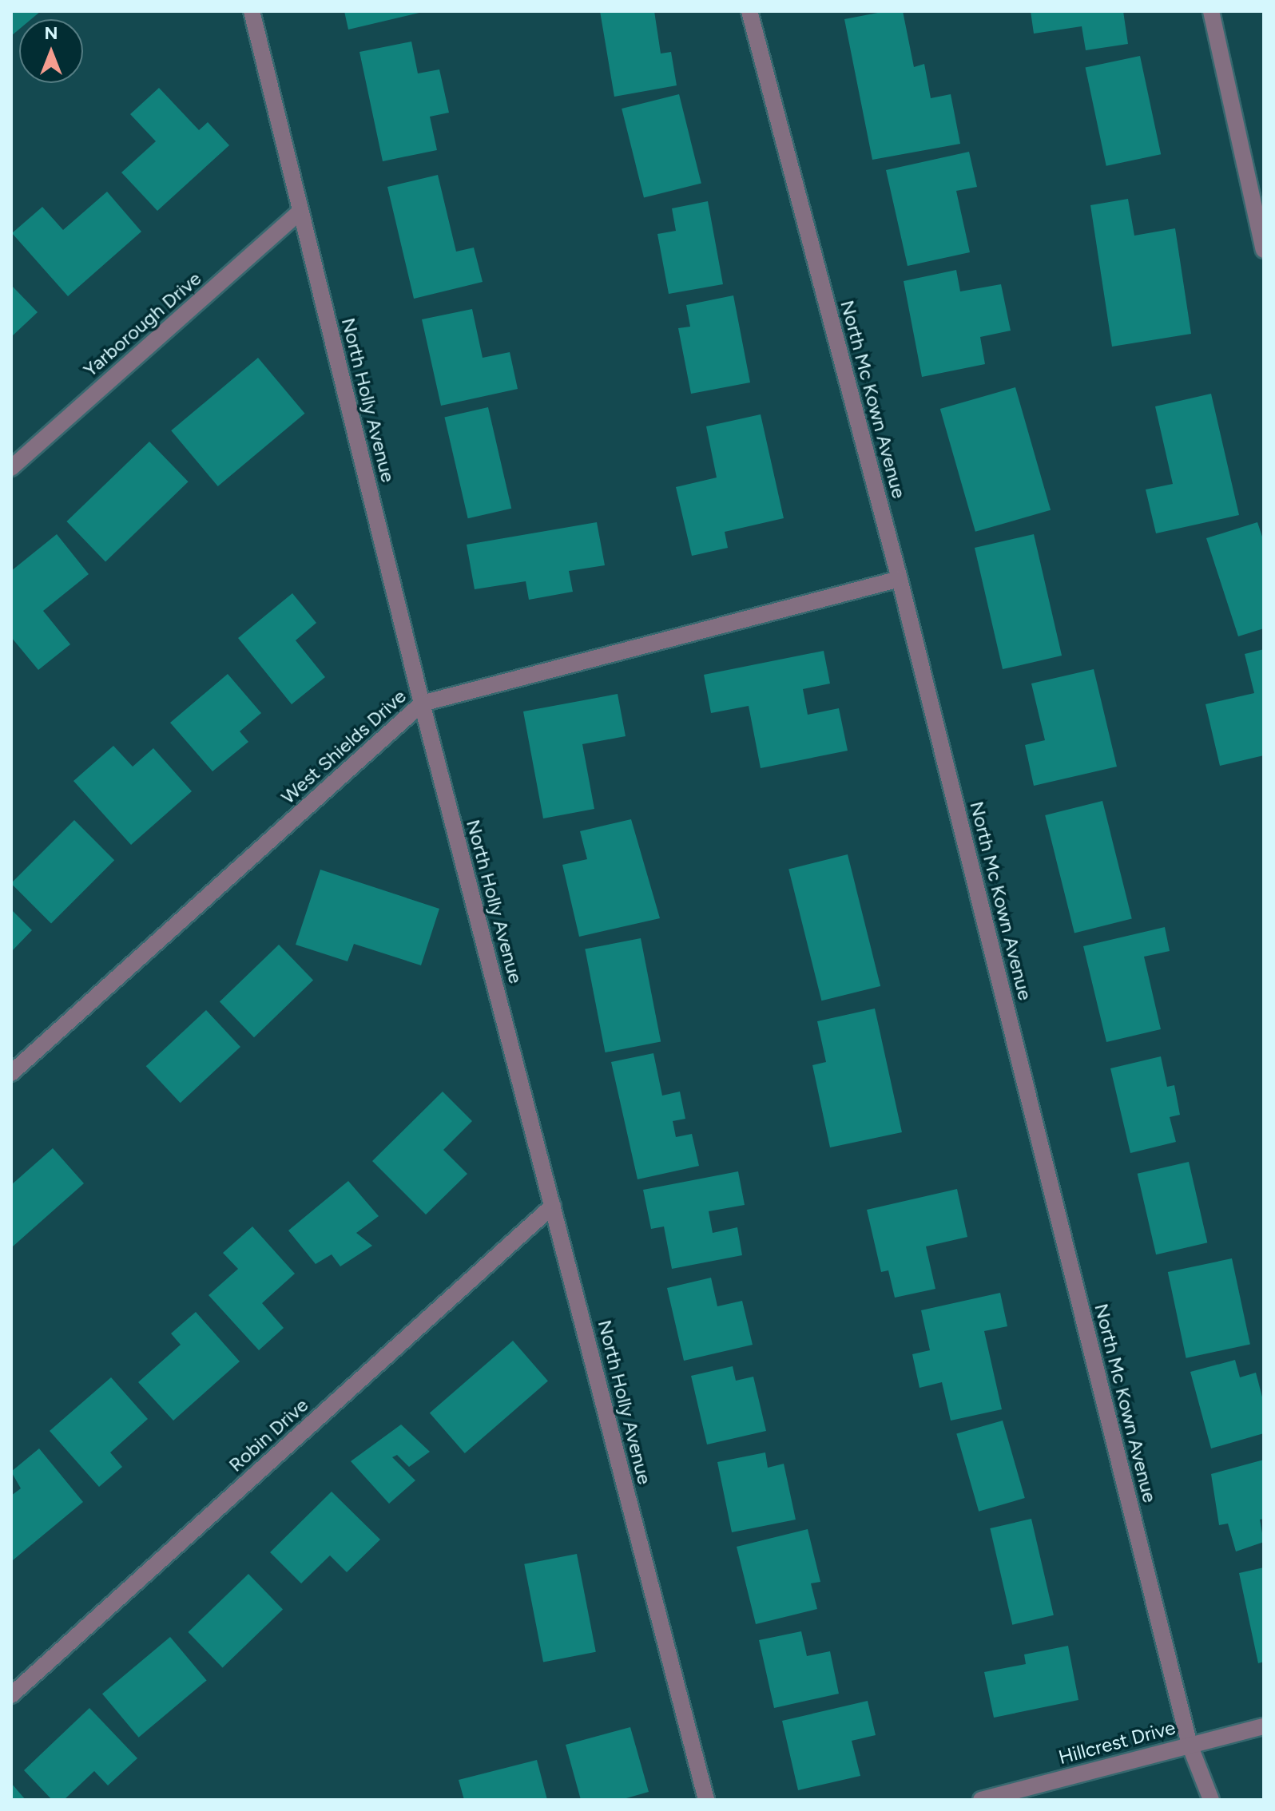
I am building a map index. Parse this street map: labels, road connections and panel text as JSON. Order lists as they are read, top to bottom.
{
  "streets": {
    "street": [
      "Yarborough Drive",
      "North Mc Kown Avenue",
      "North Holly Avenue",
      "West Shields Drive",
      "Robin Drive",
      "Hillcrest Drive"
    ]
  },
  "crossings": [
    ["Yarborough Drive", "North Holly Avenue"],
    ["North Mc Kown Avenue", "West Shields Drive"],
    ["North Mc Kown Avenue", "Hillcrest Drive"],
    ["North Holly Avenue", "West Shields Drive"],
    ["North Holly Avenue", "Robin Drive"]
  ],
  "north": "top"
}
